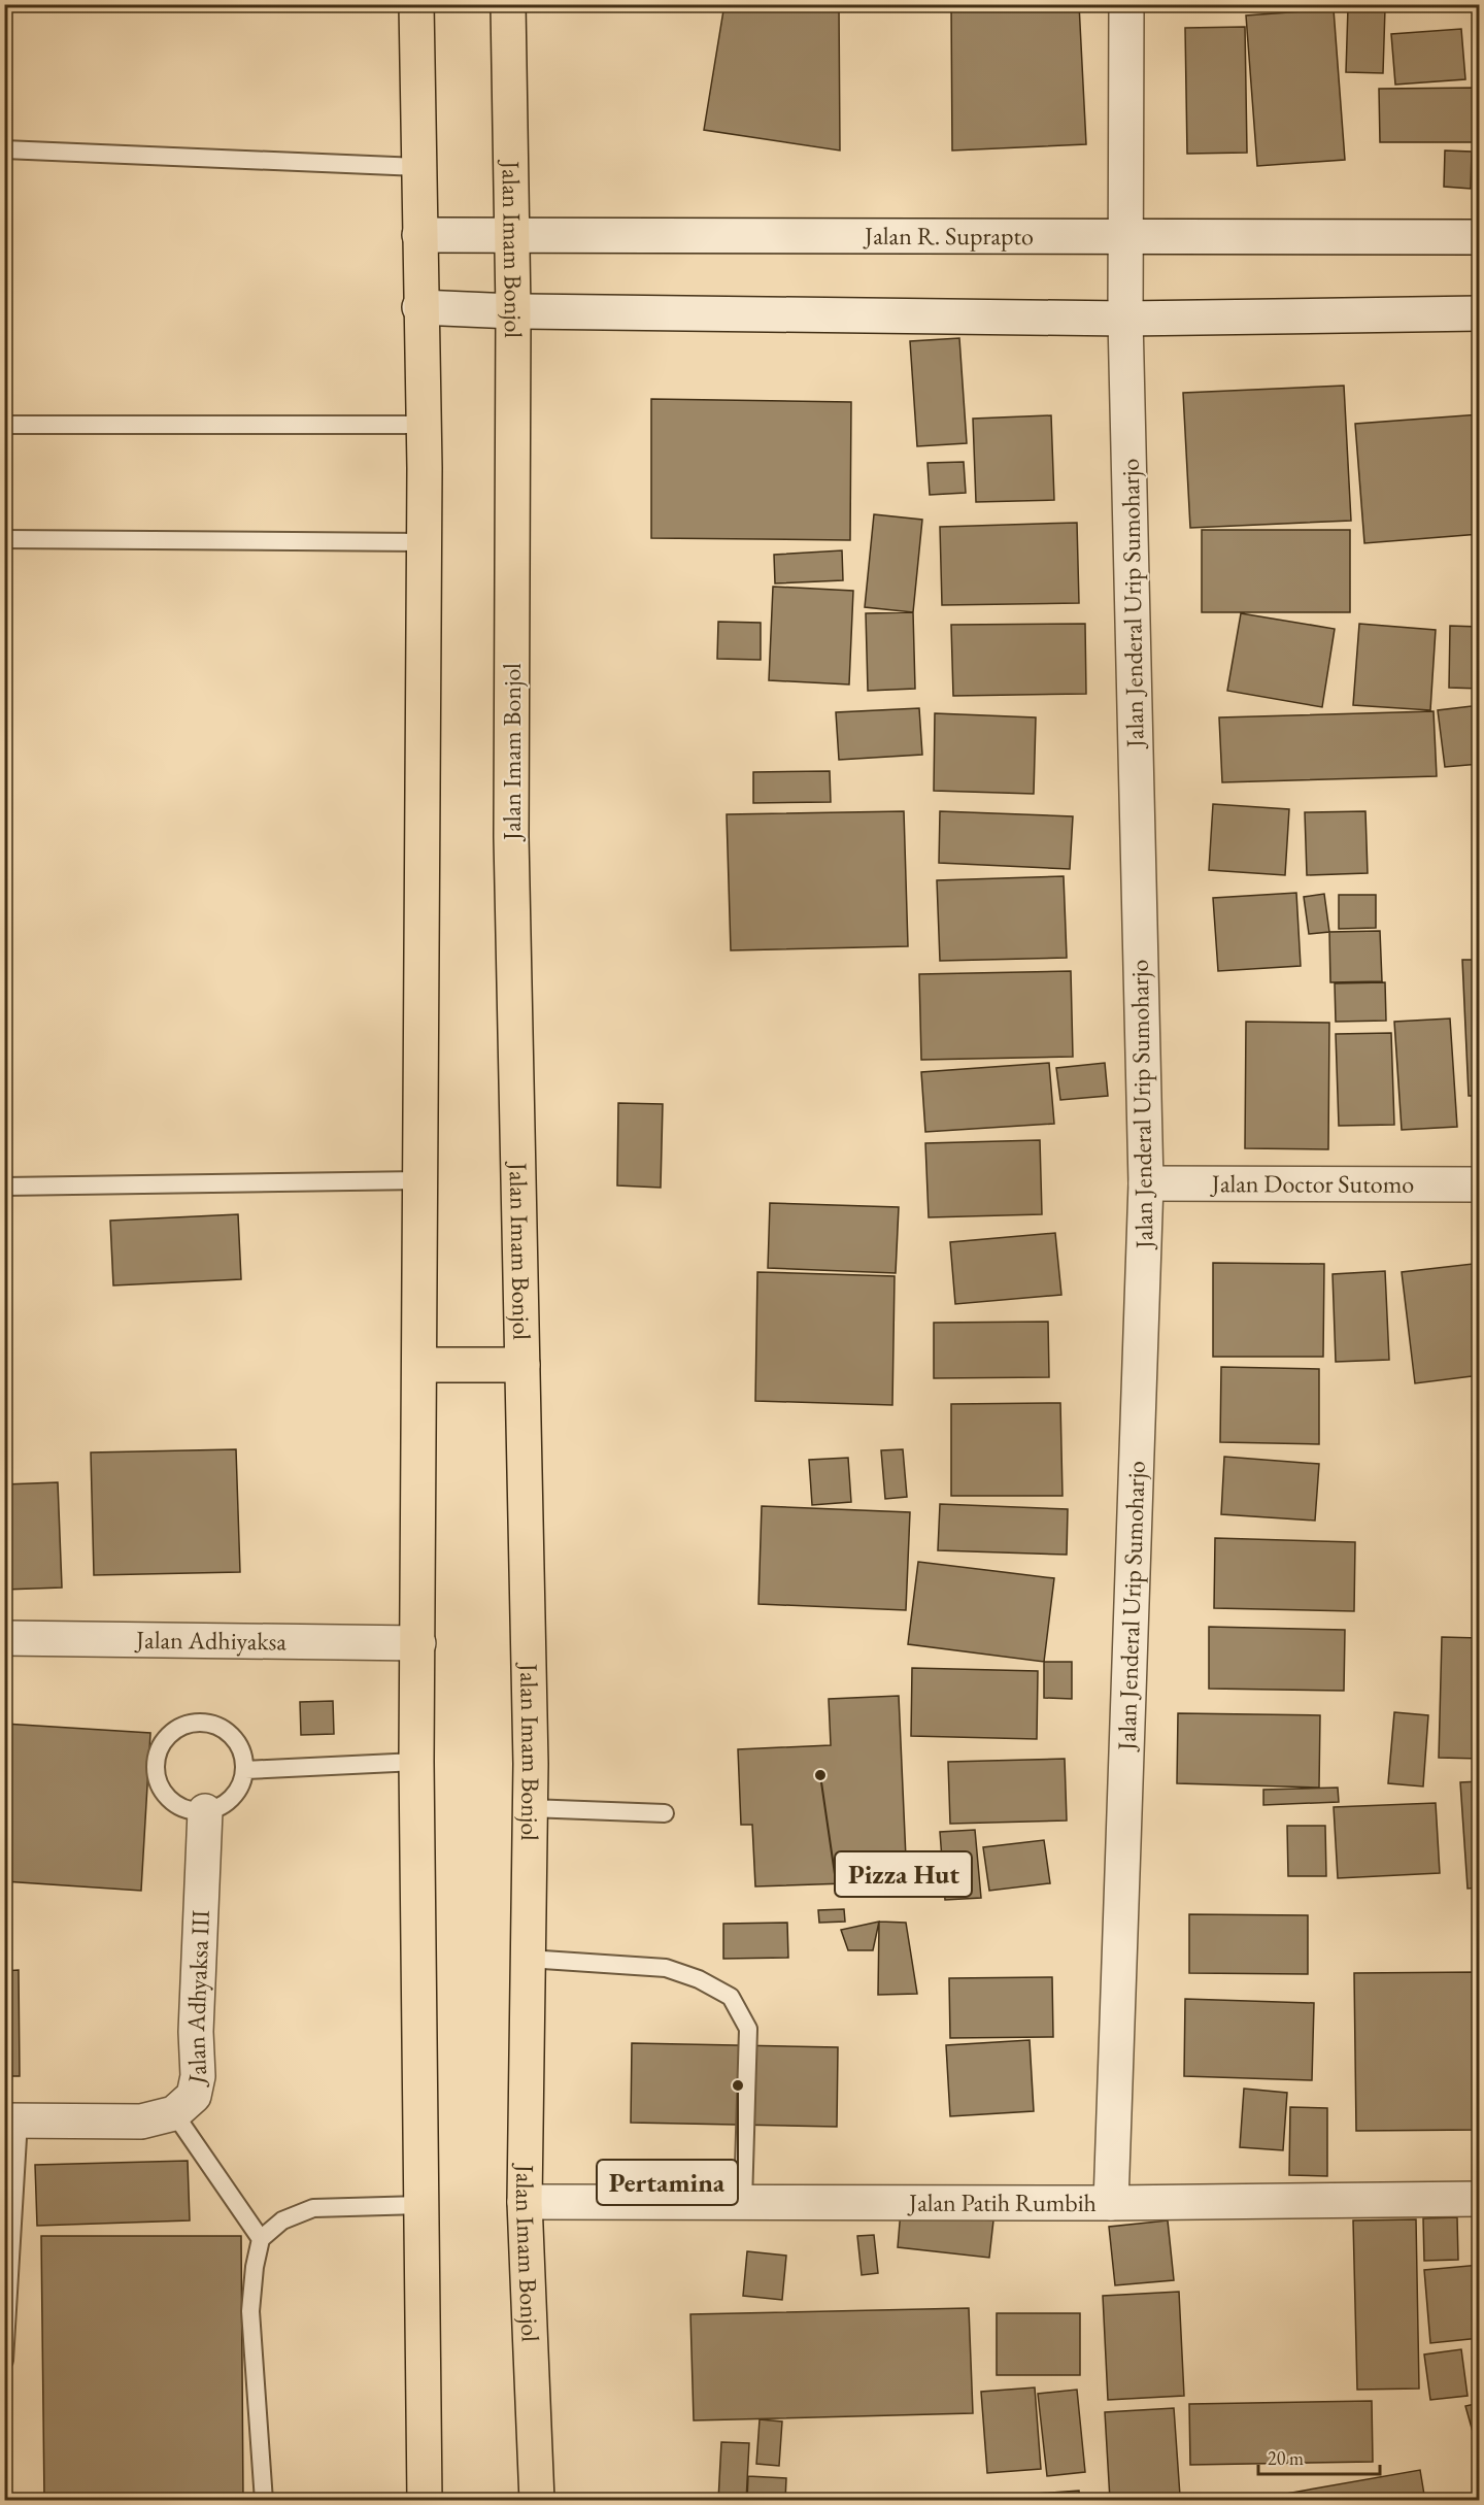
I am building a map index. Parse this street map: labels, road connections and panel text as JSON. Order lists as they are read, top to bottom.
{
  "streets": {
    "highway": ["Jalan Imam Bonjol"],
    "street": [
      "Jalan R. Suprapto",
      "Jalan Jenderal Urip Sumoharjo",
      "Jalan Doctor Sutomo",
      "Jalan Adhiyaksa",
      "Jalan Adhyaksa III",
      "Jalan Patih Rumbih"
    ]
  },
  "crossings": [
    ["Jalan R. Suprapto", "Jalan Imam Bonjol"],
    ["Jalan R. Suprapto", "Jalan Jenderal Urip Sumoharjo"],
    ["Jalan Imam Bonjol", "Jalan Patih Rumbih"],
    ["Jalan Jenderal Urip Sumoharjo", "Jalan Doctor Sutomo"],
    ["Jalan Jenderal Urip Sumoharjo", "Jalan Patih Rumbih"]
  ],
  "places": ["Pizza Hut", "Pertamina"],
  "scale_bar": "20 m"
}
